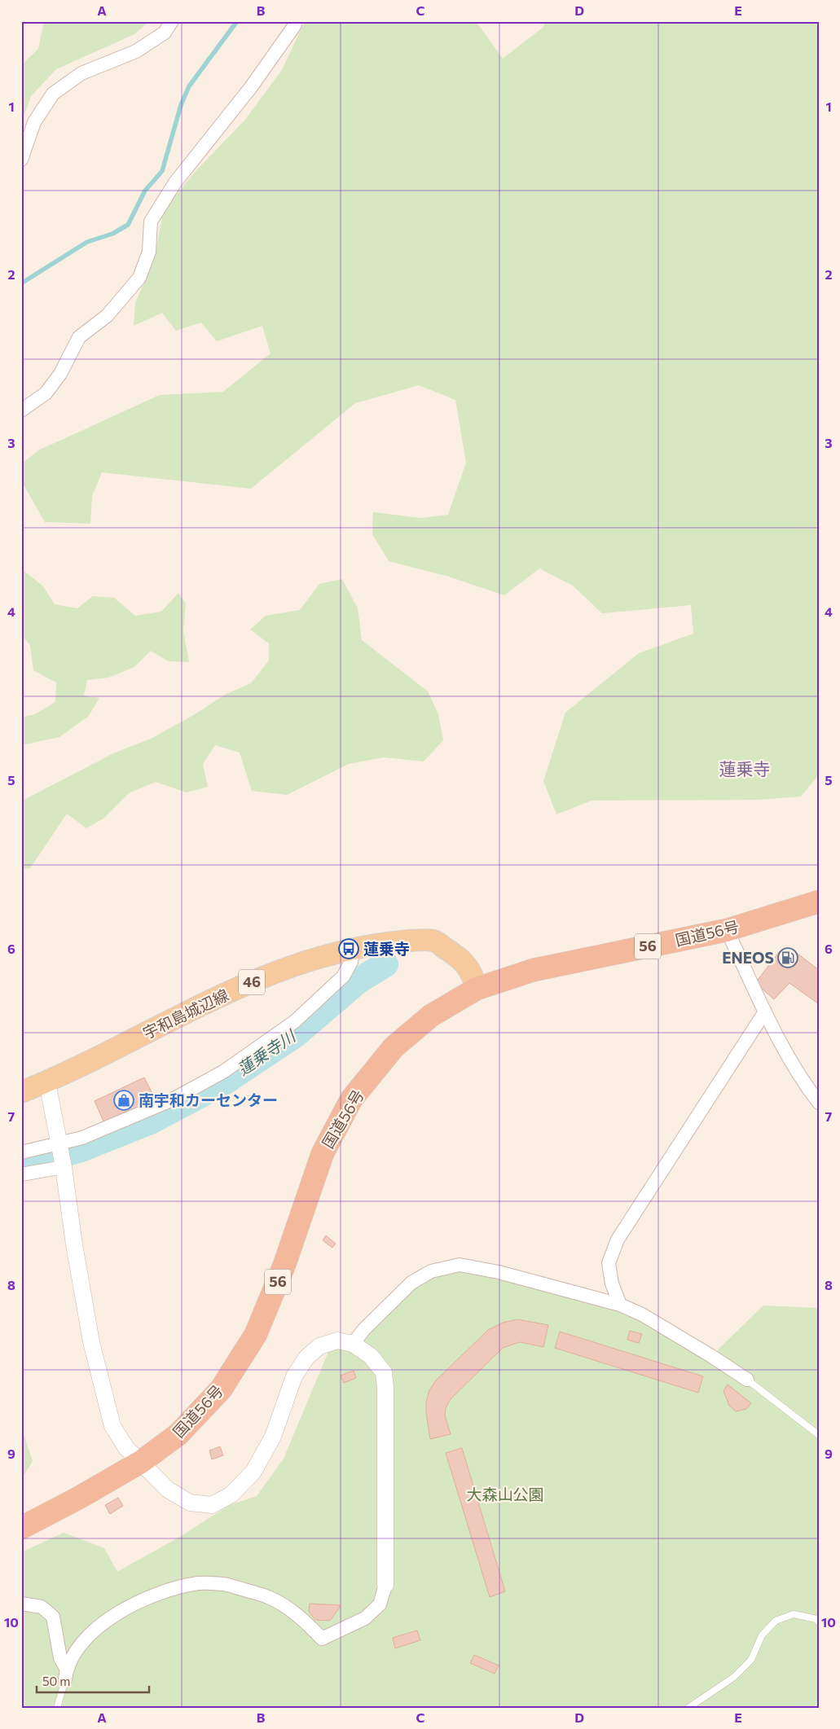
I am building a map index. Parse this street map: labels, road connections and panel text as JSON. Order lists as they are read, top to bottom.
{
  "streets": {
    "highway": ["国道56号", "56"],
    "main road": ["46", "宇和島城辺線"]
  },
  "crossings": [
    ["国道56号", "宇和島城辺線"]
  ],
  "districts": ["蓮乗寺"],
  "water": ["蓮乗寺川"],
  "parks": ["大森山公園"],
  "places": {
    "bus stop": ["蓮乗寺"],
    "fuel station": ["ENEOS"],
    "shop": ["南宇和カーセンター"]
  },
  "scale_bar": "50 m",
  "grid": {
    "columns": [
      "A",
      "B",
      "C",
      "D",
      "E"
    ],
    "rows": [
      "1",
      "2",
      "3",
      "4",
      "5",
      "6",
      "7",
      "8",
      "9",
      "10"
    ]
  }
}
